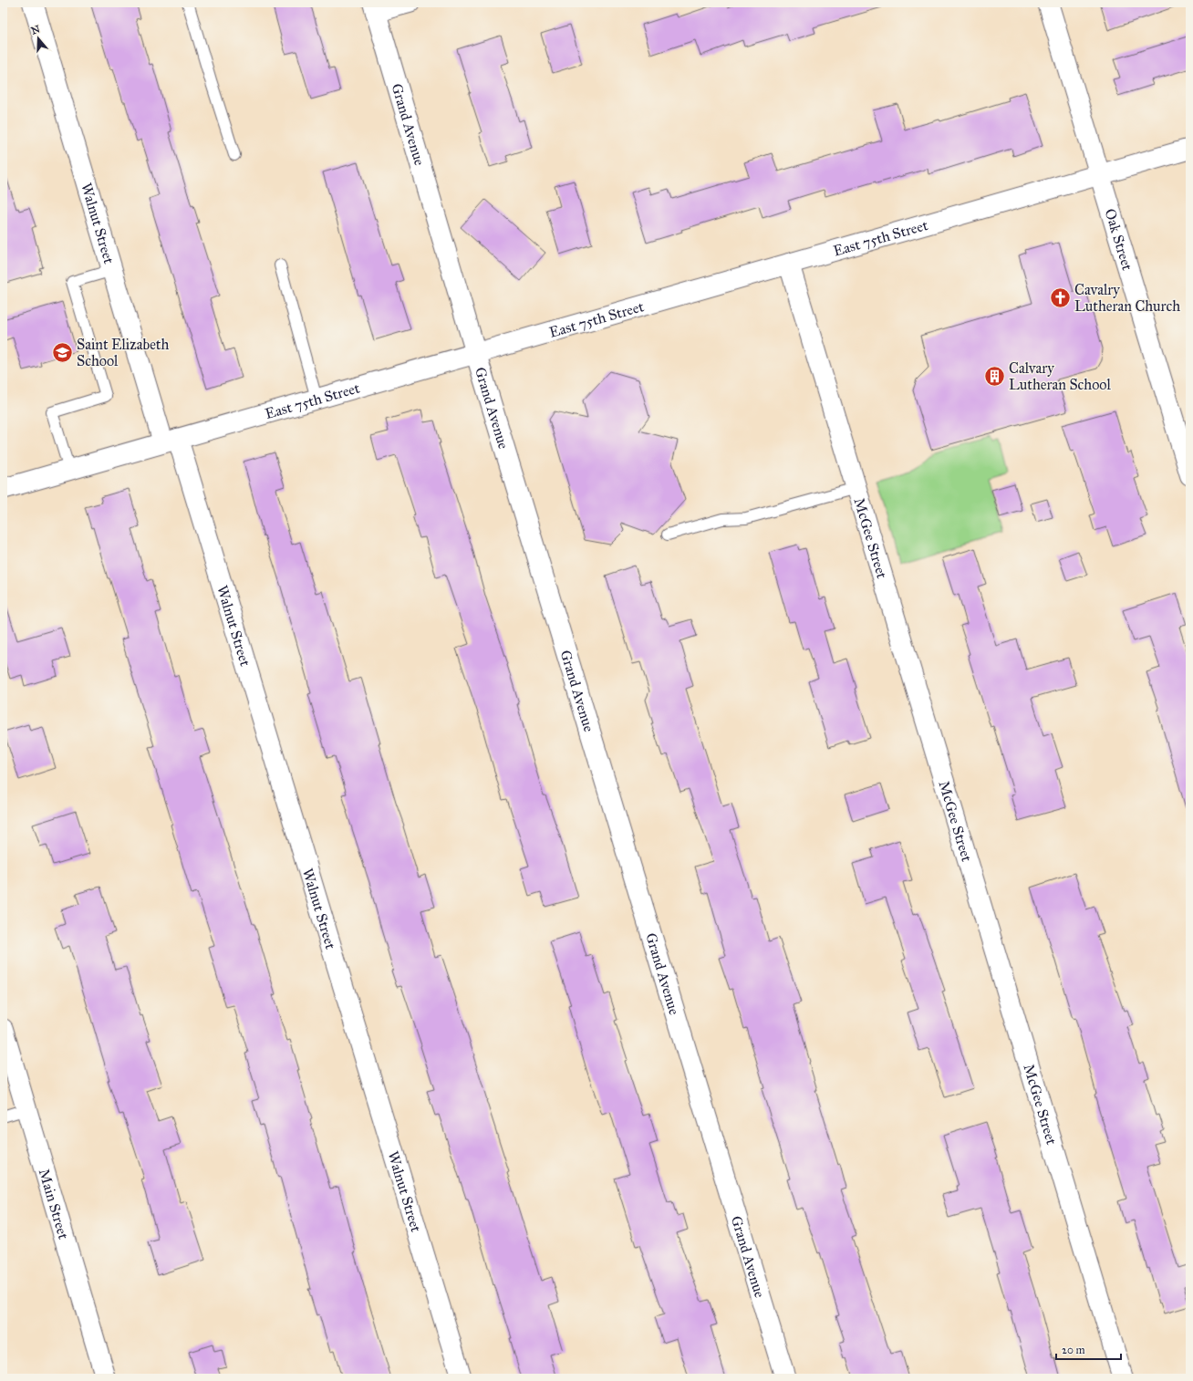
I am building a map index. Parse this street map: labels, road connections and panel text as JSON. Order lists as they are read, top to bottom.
{
  "streets": {
    "street": [
      "Grand Avenue",
      "Walnut Street",
      "East 75th Street",
      "Oak Street",
      "McGee Street",
      "Main Street"
    ]
  },
  "crossings": [
    ["Grand Avenue", "East 75th Street"],
    ["Walnut Street", "East 75th Street"],
    ["East 75th Street", "Oak Street"],
    ["East 75th Street", "McGee Street"]
  ],
  "places": {
    "church": ["Cavalry Lutheran Church"],
    "school or university": ["Saint Elizabeth School"],
    "building": ["Calvary Lutheran School"]
  },
  "scale_bar": "20 m",
  "north": "top"
}
